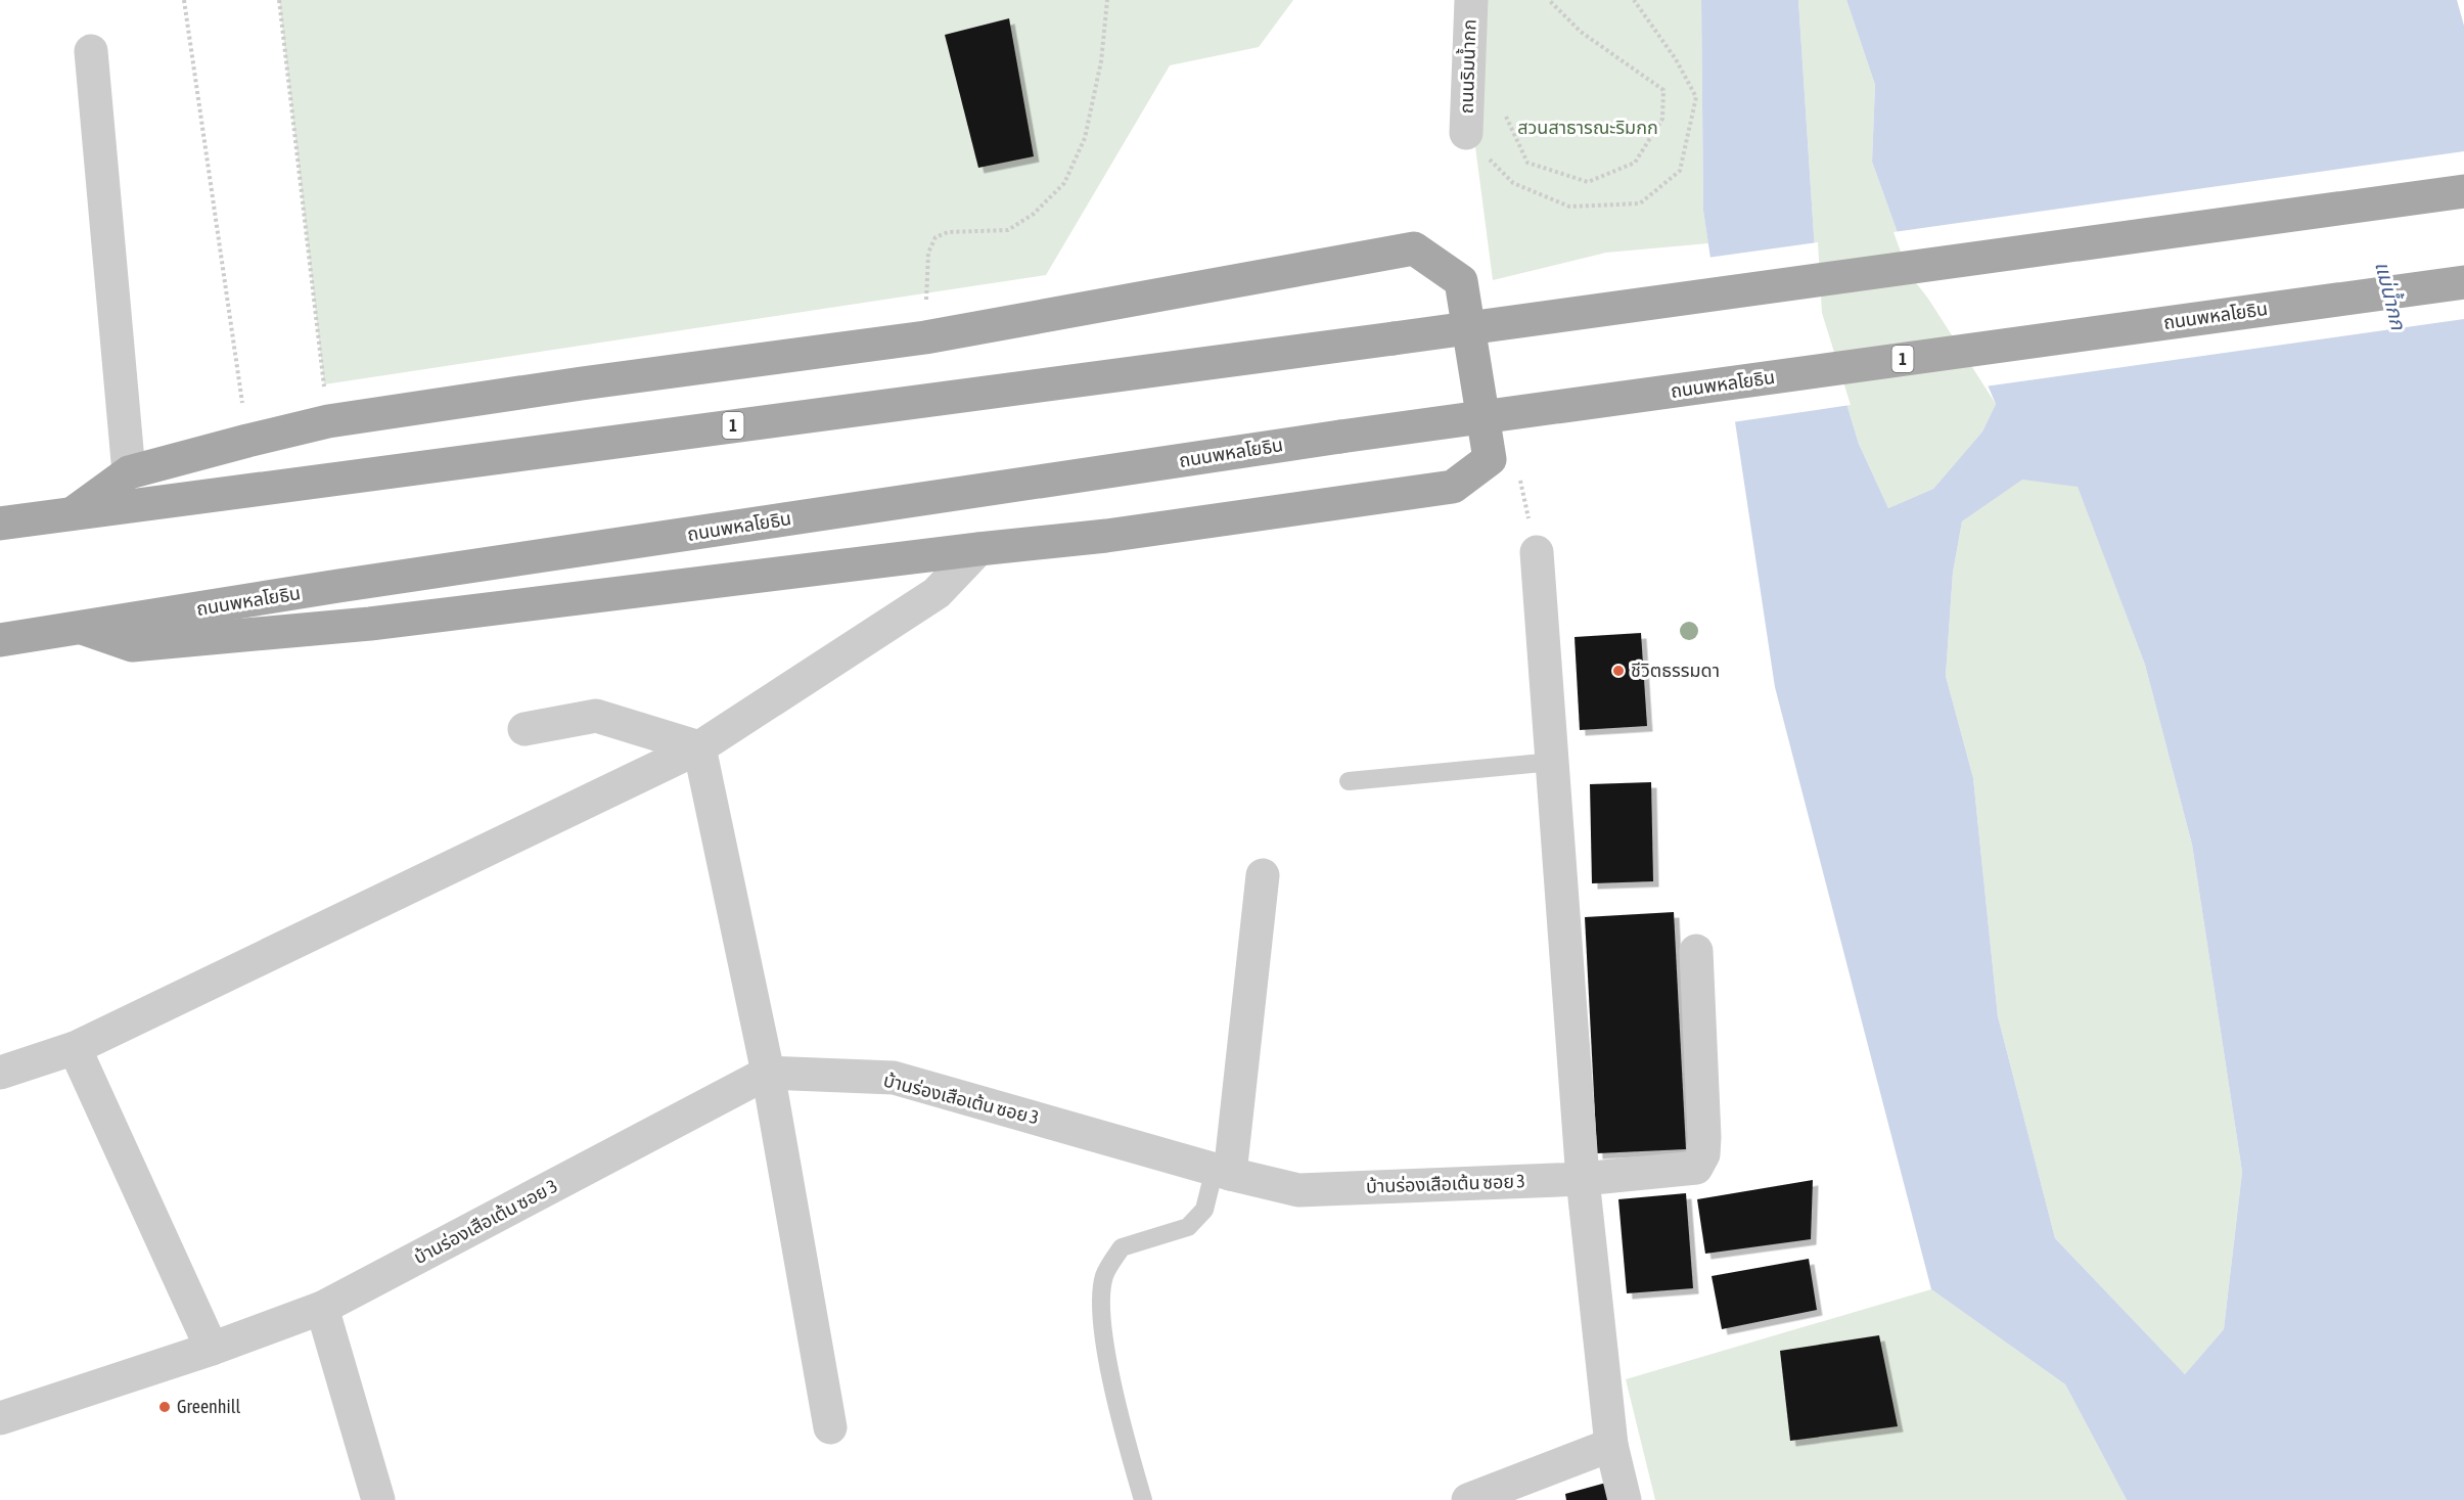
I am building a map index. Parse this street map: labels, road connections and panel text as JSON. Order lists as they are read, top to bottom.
{
  "streets": {
    "main road": ["ถนนพหลโยธิน", "1"],
    "street": ["ถนนริมน้ำกก", "บ้านร่องเสือเต้น ซอย 3"]
  },
  "water": ["แม่น้ำกก"],
  "parks": ["สวนสาธารณะริมกก"],
  "places": ["ชีวิตธรรมดา", "Greenhill"]
}
